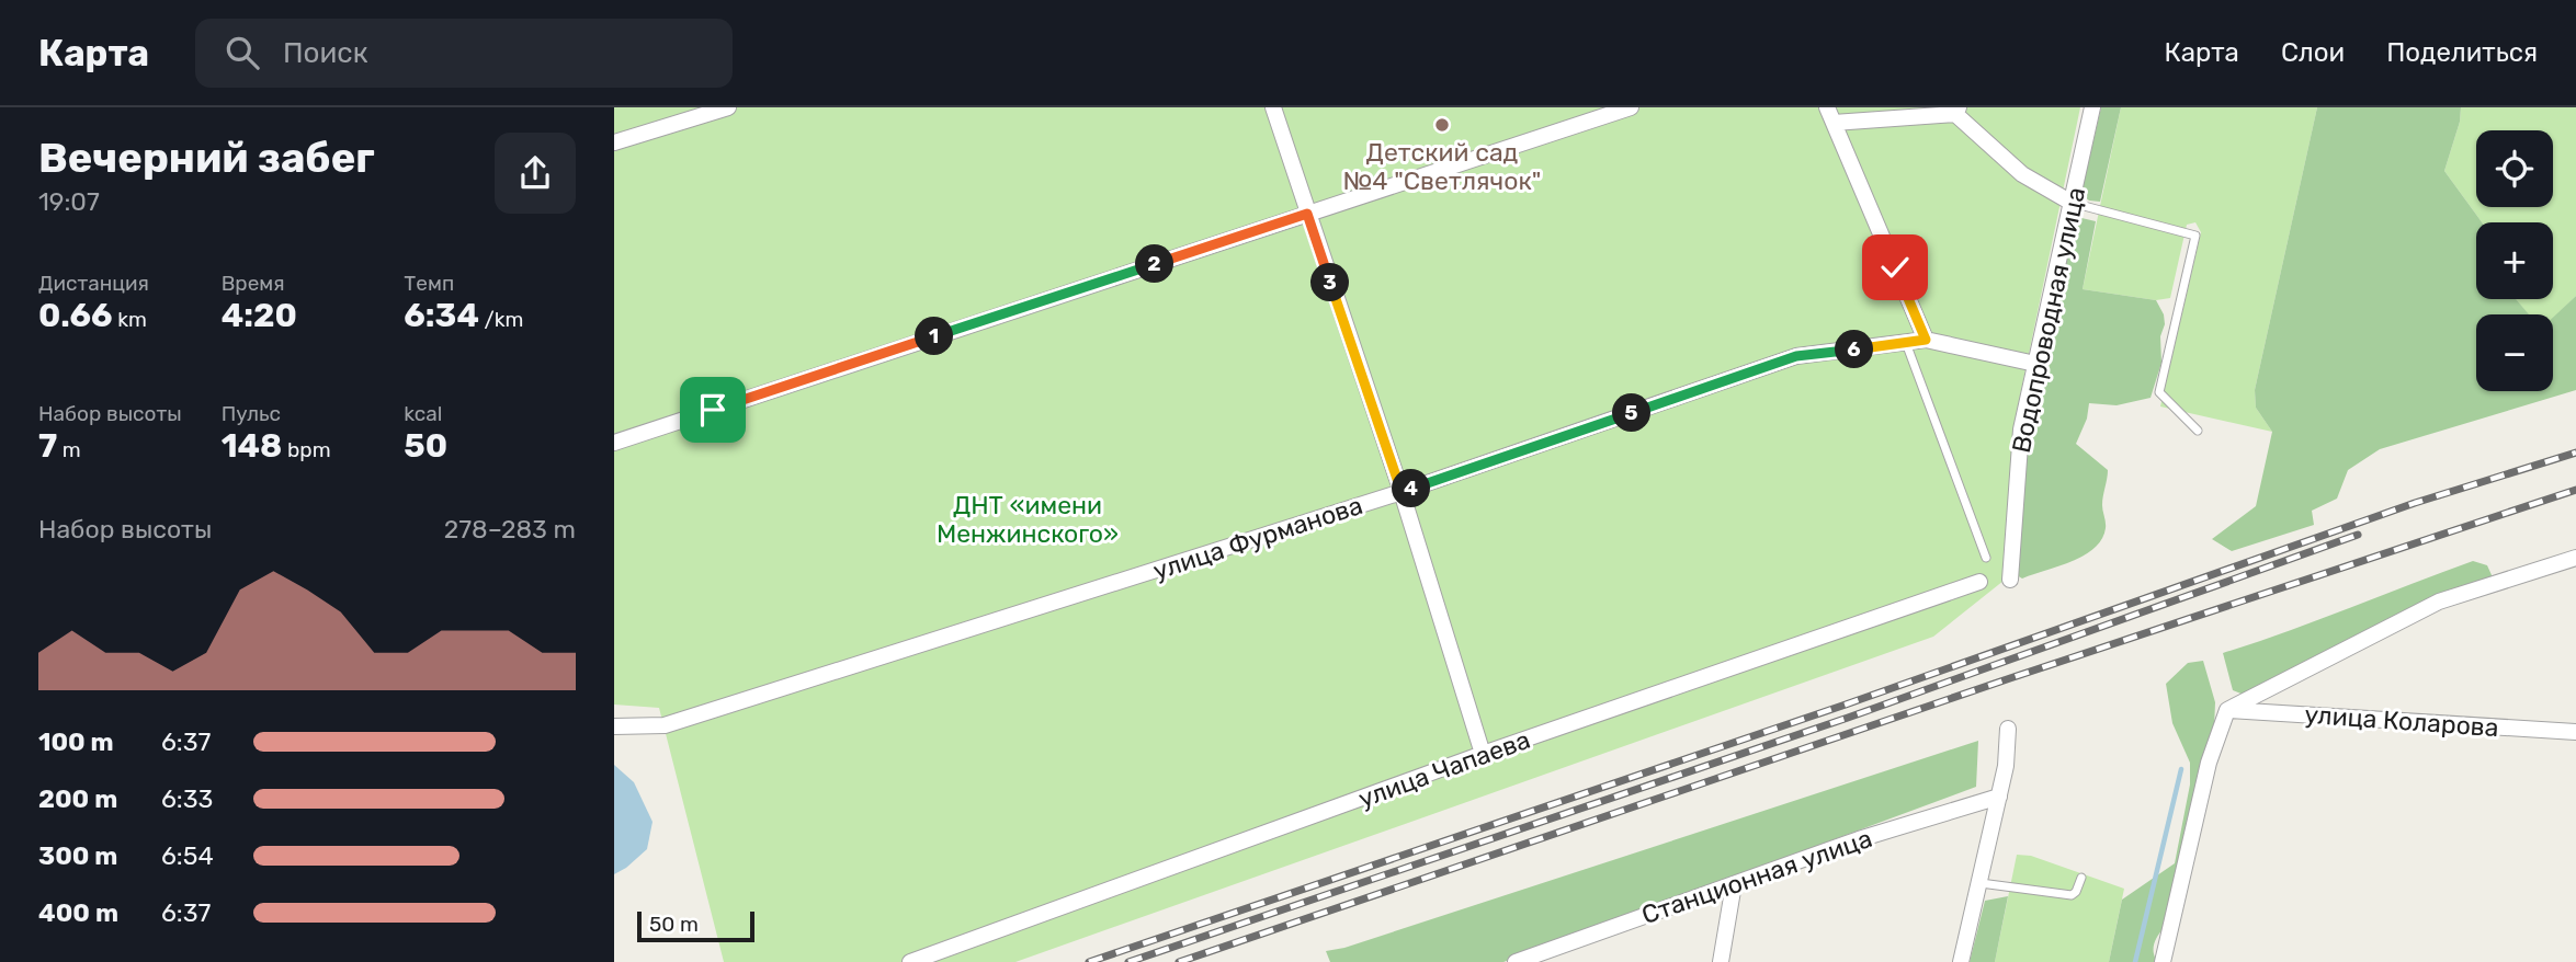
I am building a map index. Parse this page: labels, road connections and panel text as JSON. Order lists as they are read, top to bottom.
{
  "streets": {
    "street": [
      "Водопроводная улица",
      "улица Фурманова",
      "улица Коларова",
      "улица Чапаева",
      "Станционная улица"
    ]
  },
  "crossings": [
    ["Водопроводная улица", "улица Фурманова"]
  ],
  "parks": ["ДНТ «имени Менжинского»"],
  "places": ["Детский сад №4 \"Светлячок\""],
  "scale_bar": "50 m",
  "page": {
    "header": "Карта",
    "search": "Поиск",
    "nav": ["Карта", "Слои", "Поделиться"],
    "heading": ["Вечерний забег", "19:07"],
    "map_buttons": ["+", "−"],
    "stats": [
      ["Дистанция", "0.66 km"],
      ["Время", "4:20"],
      ["Темп", "6:34 /km"],
      ["Набор высоты", "7 m"],
      ["Пульс", "148 bpm"],
      ["kcal", "50"]
    ],
    "pins": [
      "2",
      "3",
      "1",
      "6",
      "5",
      "4"
    ],
    "chart": ["Набор высоты", "278–283 m"],
    "list": [
      {
        "name": "100 m",
        "note": "6:37"
      },
      {
        "name": "200 m",
        "note": "6:33"
      },
      {
        "name": "300 m",
        "note": "6:54"
      },
      {
        "name": "400 m",
        "note": "6:37"
      }
    ],
    "scale": "50 m"
  }
}
